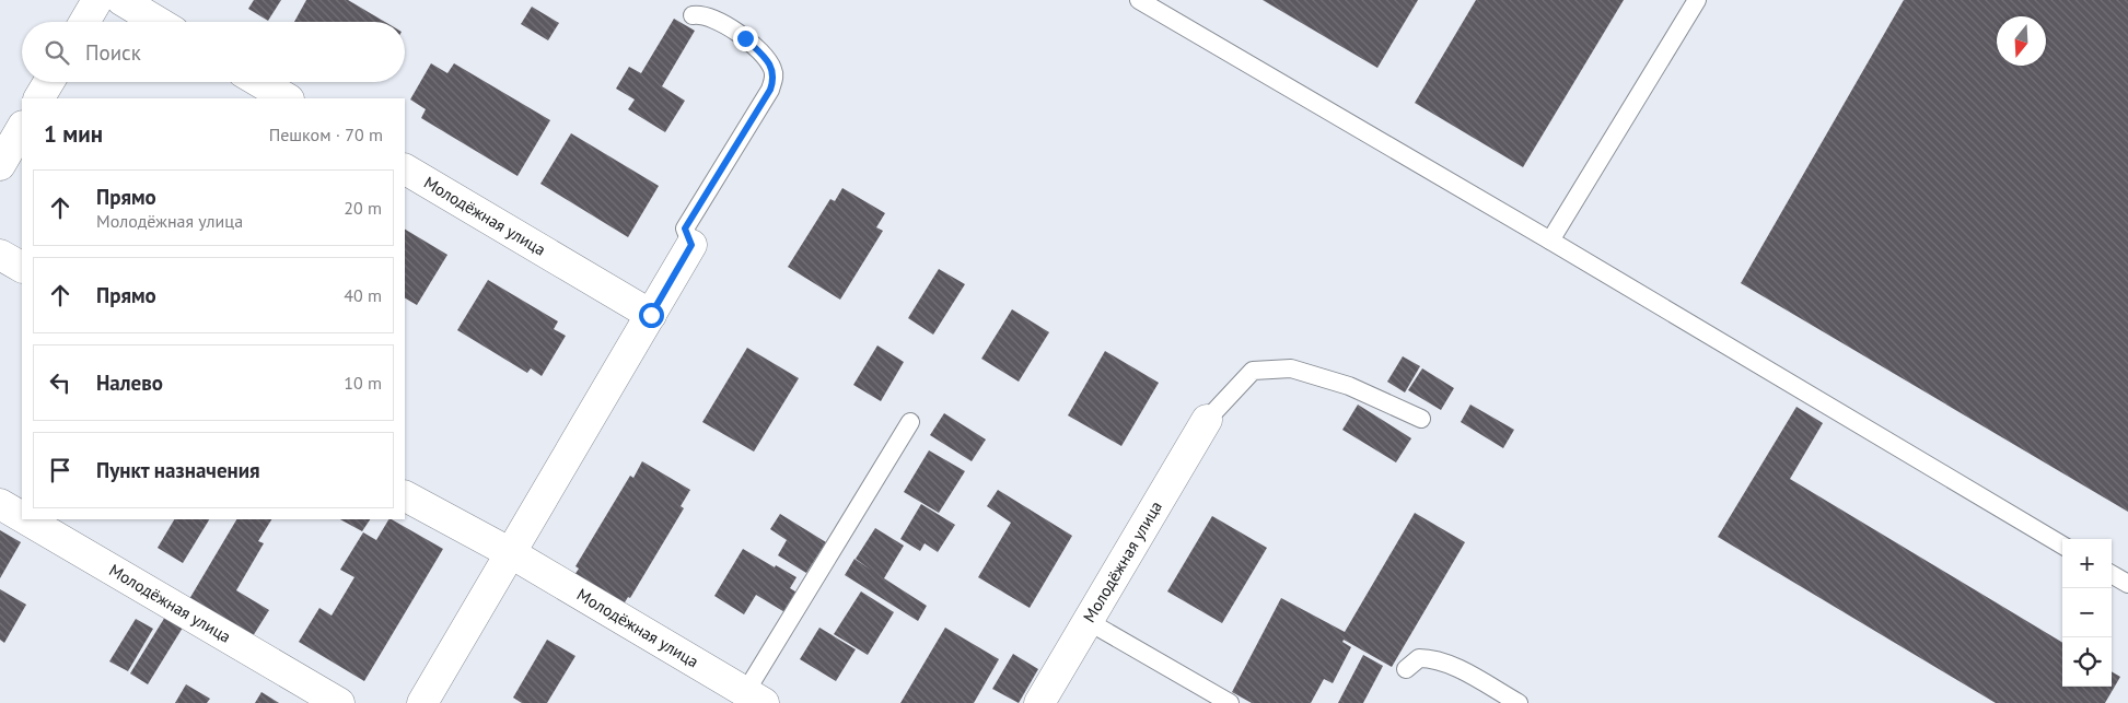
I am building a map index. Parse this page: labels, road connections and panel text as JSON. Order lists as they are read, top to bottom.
{
  "streets": {
    "street": ["Молодёжная улица"]
  },
  "north": "bottom",
  "page": {
    "search": "Поиск",
    "heading": ["1 мин", "Пешком · 70 m"],
    "list": [
      ["Прямо", "Молодёжная улица", "20 m"],
      ["Прямо", "40 m"],
      ["Налево", "10 m"],
      "Пункт назначения"
    ],
    "map_buttons": ["+", "−"]
  }
}
